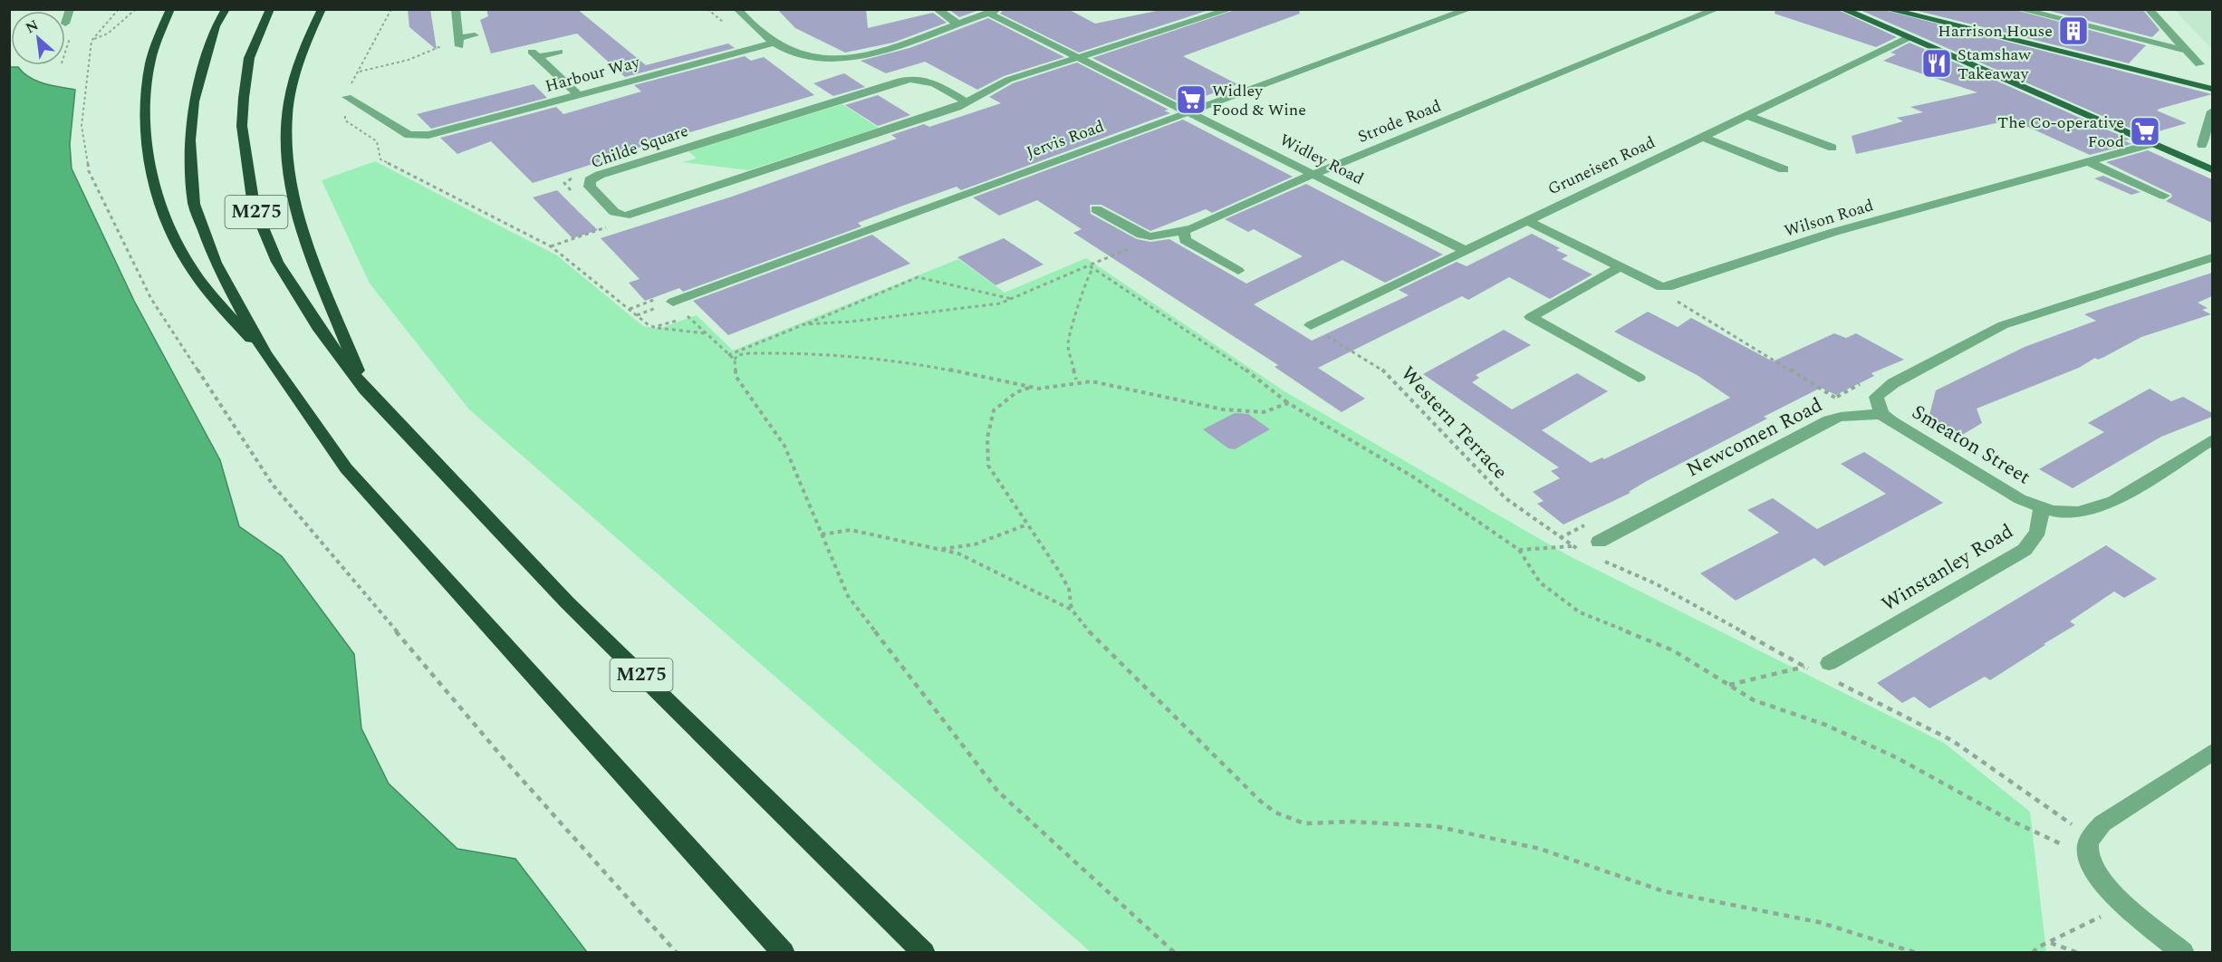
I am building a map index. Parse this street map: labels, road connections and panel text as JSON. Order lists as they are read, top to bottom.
{
  "streets": {
    "highway": ["M275"],
    "street": [
      "Harbour Way",
      "Strode Road",
      "Jervis Road",
      "Childe Square",
      "Widley Road",
      "Gruneisen Road",
      "Wilson Road",
      "Newcomen Road",
      "Smeaton Street",
      "Winstanley Road"
    ],
    "path": ["Western Terrace"]
  },
  "crossings": [
    ["Strode Road", "Widley Road"],
    ["Jervis Road", "Widley Road"],
    ["Widley Road", "Gruneisen Road"],
    ["Gruneisen Road", "Wilson Road"],
    ["Gruneisen Road", "Western Terrace"],
    ["Newcomen Road", "Smeaton Street"],
    ["Smeaton Street", "Winstanley Road"]
  ],
  "places": {
    "building": ["Harrison House"],
    "restaurant": ["Stamshaw Takeaway"],
    "supermarket": ["Widley Food & Wine", "The Co-operative Food"]
  },
  "north": "top left"
}
